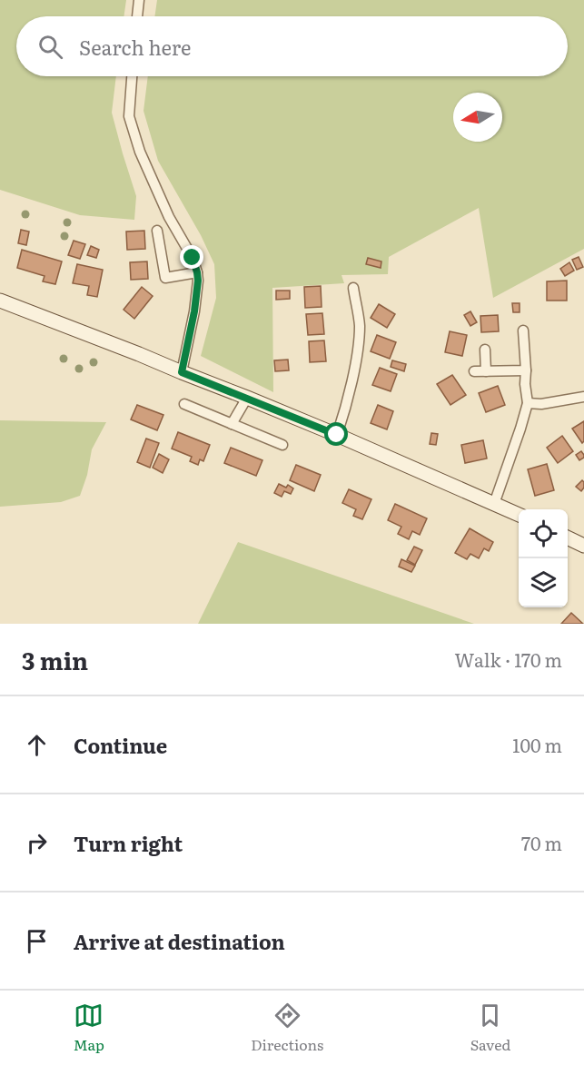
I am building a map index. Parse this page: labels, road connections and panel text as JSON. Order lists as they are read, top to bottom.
{
  "north": "left",
  "page": {
    "search": "Search here",
    "heading": ["3 min", "Walk · 170 m"],
    "list": [
      ["Continue", "100 m"],
      ["Turn right", "70 m"],
      "Arrive at destination"
    ],
    "nav": ["Map", "Directions", "Saved"]
  }
}
